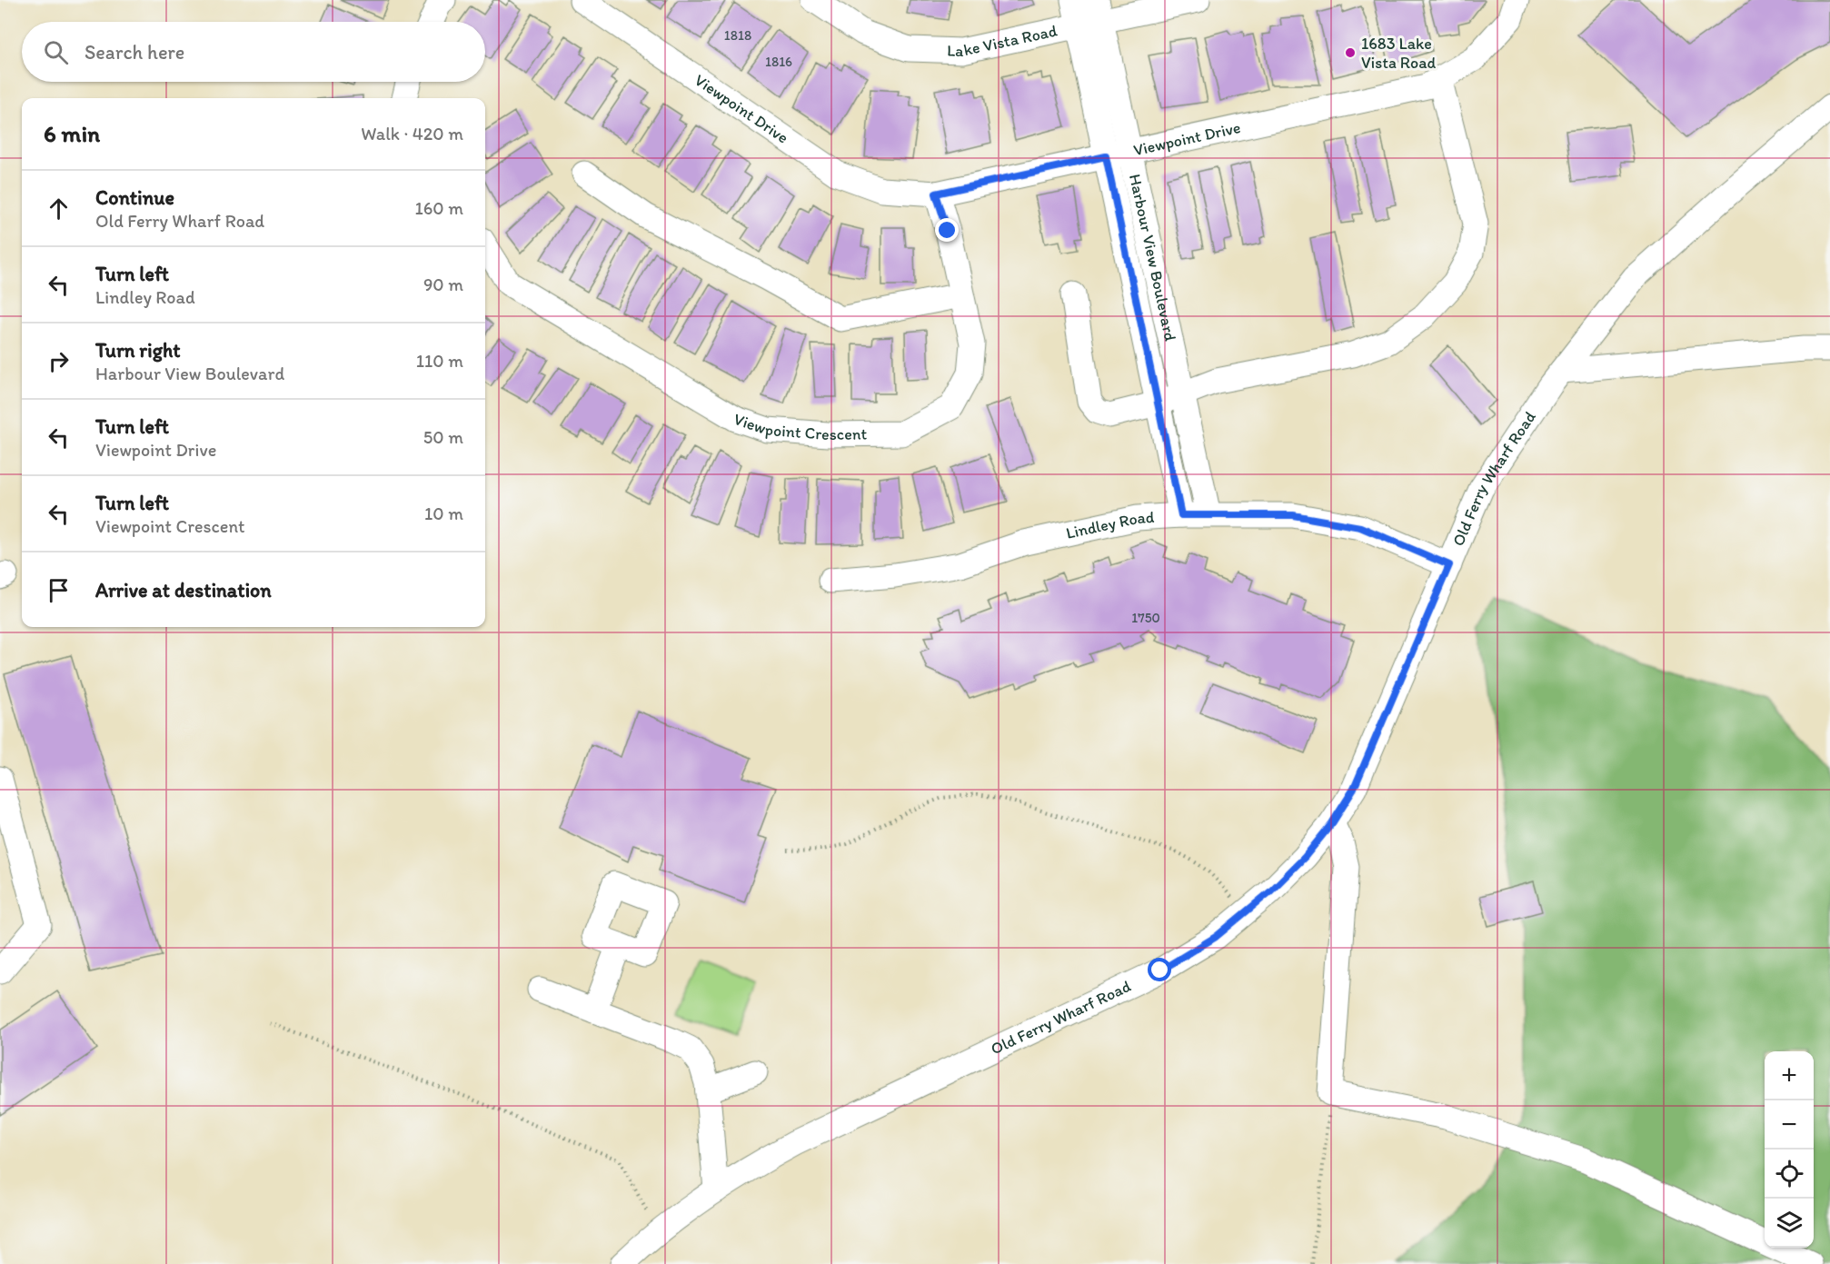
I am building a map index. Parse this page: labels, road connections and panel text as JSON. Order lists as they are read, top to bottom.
{
  "streets": {
    "street": [
      "Lake Vista Road",
      "Viewpoint Drive",
      "Harbour View Boulevard",
      "Viewpoint Crescent",
      "Old Ferry Wharf Road",
      "Lindley Road"
    ]
  },
  "crossings": [
    ["Lake Vista Road", "Harbour View Boulevard"],
    ["Viewpoint Drive", "Harbour View Boulevard"],
    ["Viewpoint Drive", "Viewpoint Crescent"],
    ["Harbour View Boulevard", "Lindley Road"],
    ["Old Ferry Wharf Road", "Lindley Road"]
  ],
  "places": ["1683 Lake Vista Road"],
  "house_numbers": ["1818", "1816", "1750"],
  "page": {
    "search": "Search here",
    "heading": ["6 min", "Walk · 420 m"],
    "list": [
      ["Continue", "Old Ferry Wharf Road", "160 m"],
      ["Turn left", "Lindley Road", "90 m"],
      ["Turn right", "Harbour View Boulevard", "110 m"],
      ["Turn left", "Viewpoint Drive", "50 m"],
      ["Turn left", "Viewpoint Crescent", "10 m"],
      "Arrive at destination"
    ],
    "map_buttons": ["+", "−"]
  }
}
